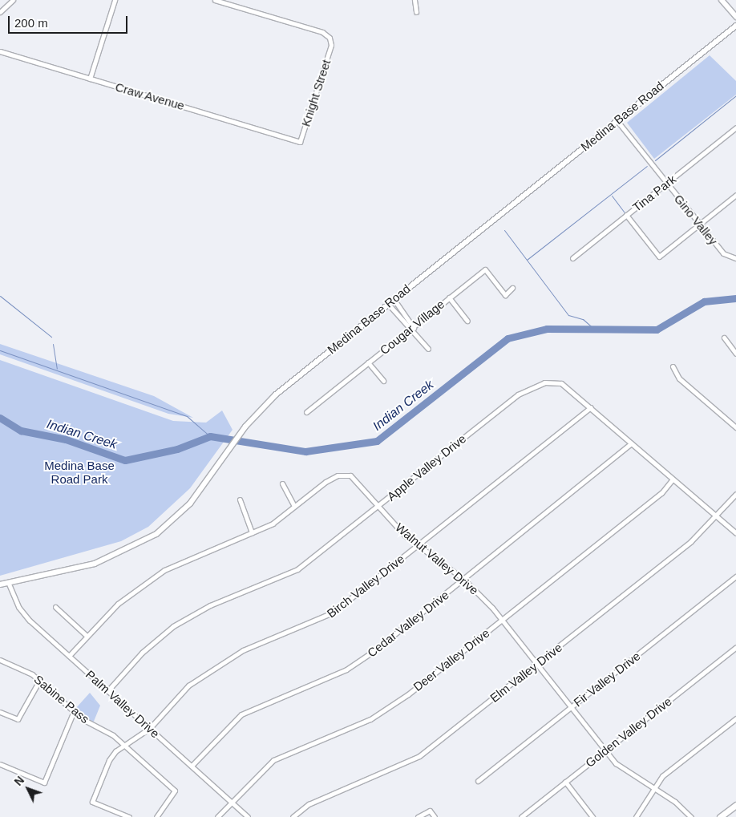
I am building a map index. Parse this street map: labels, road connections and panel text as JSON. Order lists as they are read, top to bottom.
{
  "streets": {
    "street": [
      "Knight Street",
      "Craw Avenue",
      "Medina Base Road",
      "Tina Park",
      "Gino Valley",
      "Cougar Village",
      "Apple Valley Drive",
      "Walnut Valley Drive",
      "Birch Valley Drive",
      "Cedar Valley Drive",
      "Deer Valley Drive",
      "Elm Valley Drive",
      "Fir Valley Drive",
      "Sabine Pass",
      "Palm Valley Drive",
      "Golden Valley Drive"
    ]
  },
  "crossings": [
    ["Knight Street", "Craw Avenue"],
    ["Medina Base Road", "Gino Valley"],
    ["Medina Base Road", "Palm Valley Drive"],
    ["Tina Park", "Gino Valley"],
    ["Apple Valley Drive", "Walnut Valley Drive"],
    ["Apple Valley Drive", "Birch Valley Drive"],
    ["Apple Valley Drive", "Cedar Valley Drive"],
    ["Apple Valley Drive", "Deer Valley Drive"],
    ["Apple Valley Drive", "Elm Valley Drive"],
    ["Apple Valley Drive", "Palm Valley Drive"],
    ["Walnut Valley Drive", "Birch Valley Drive"],
    ["Walnut Valley Drive", "Cedar Valley Drive"],
    ["Walnut Valley Drive", "Deer Valley Drive"],
    ["Walnut Valley Drive", "Elm Valley Drive"],
    ["Walnut Valley Drive", "Fir Valley Drive"],
    ["Walnut Valley Drive", "Palm Valley Drive"],
    ["Walnut Valley Drive", "Golden Valley Drive"],
    ["Birch Valley Drive", "Sabine Pass"],
    ["Birch Valley Drive", "Palm Valley Drive"],
    ["Cedar Valley Drive", "Palm Valley Drive"],
    ["Deer Valley Drive", "Palm Valley Drive"]
  ],
  "water": ["Indian Creek"],
  "parks": ["Medina Base Road Park"],
  "scale_bar": "200 m",
  "north": "top left"
}
